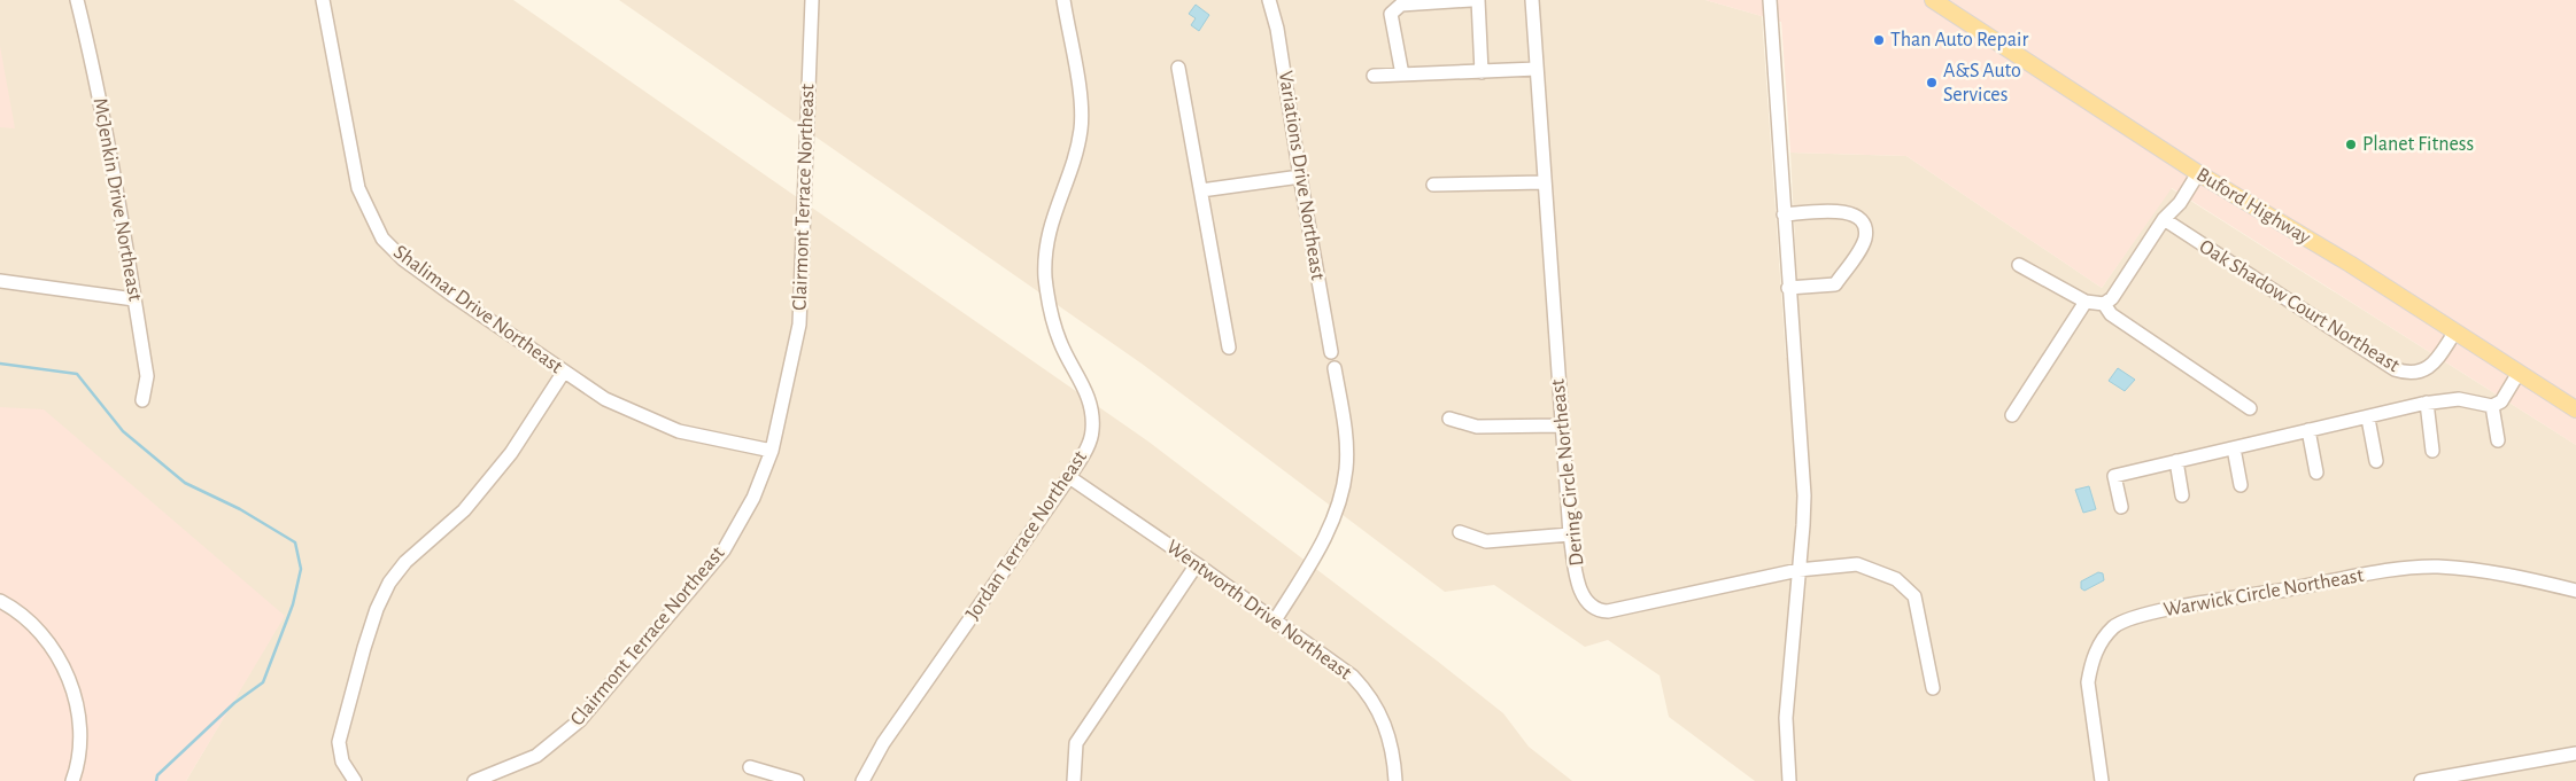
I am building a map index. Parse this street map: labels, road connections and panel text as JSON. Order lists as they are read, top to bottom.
{
  "streets": {
    "main road": ["Buford Highway"],
    "street": [
      "Variations Drive Northeast",
      "Clairmont Terrace Northeast",
      "McJenkin Drive Northeast",
      "Oak Shadow Court Northeast",
      "Shalimar Drive Northeast",
      "Dering Circle Northeast",
      "Jordan Terrace Northeast",
      "Warwick Circle Northeast",
      "Wentworth Drive Northeast"
    ]
  },
  "crossings": [
    ["Clairmont Terrace Northeast", "Shalimar Drive Northeast"],
    ["Buford Highway", "Oak Shadow Court Northeast"],
    ["Jordan Terrace Northeast", "Wentworth Drive Northeast"]
  ],
  "places": ["Than Auto Repair", "A&S Auto Services", "Planet Fitness"]
}
